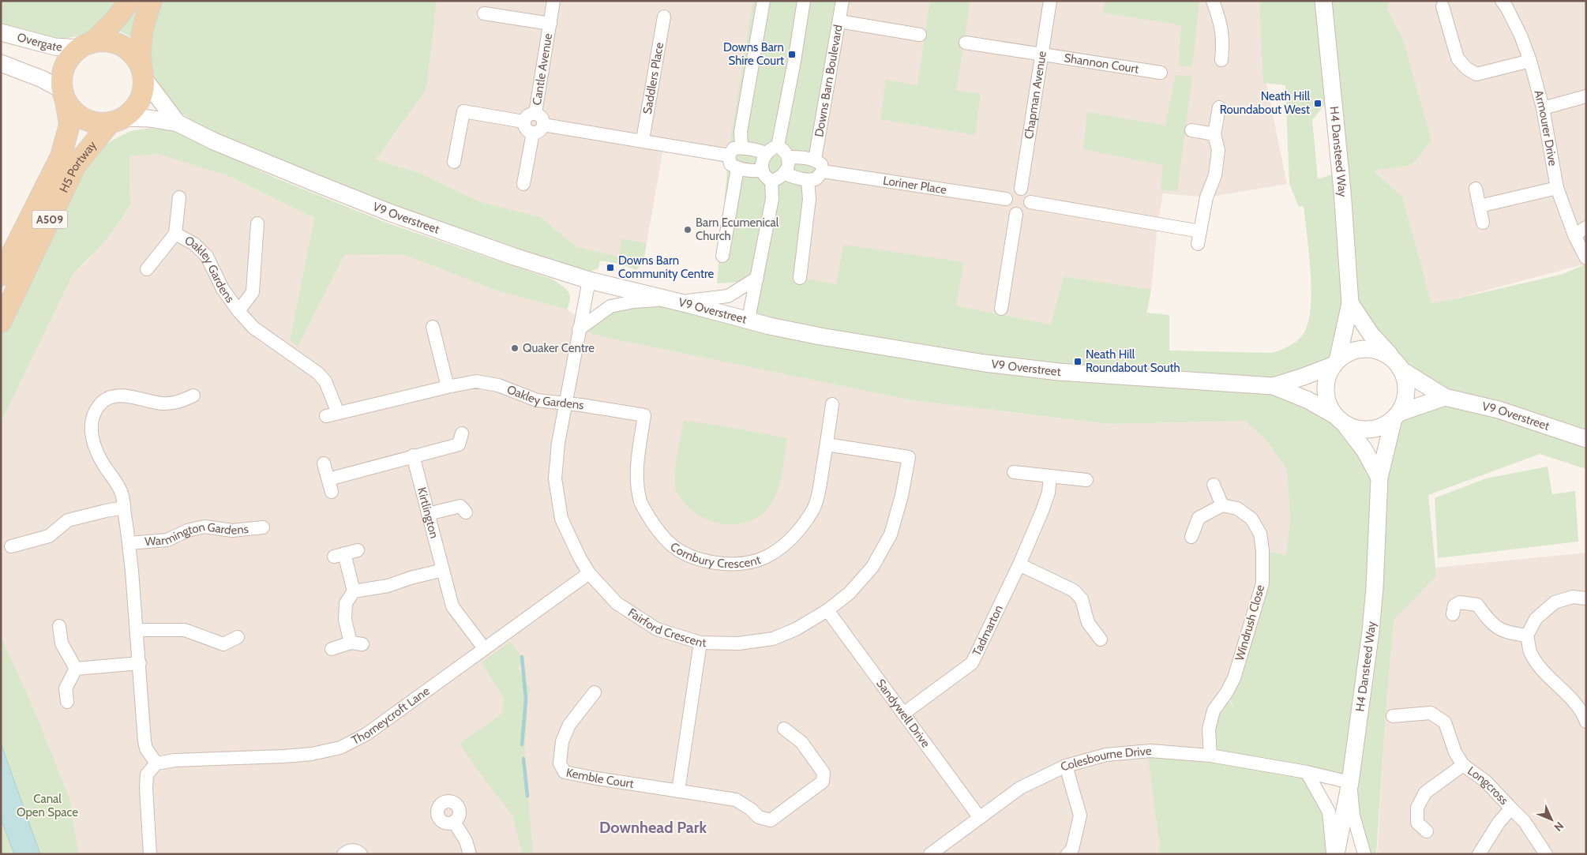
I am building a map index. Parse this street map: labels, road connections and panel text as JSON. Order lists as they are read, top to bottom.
{
  "streets": {
    "main road": ["H5 Portway", "A509"],
    "street": [
      "Overgate",
      "Shannon Court",
      "Cantle Avenue",
      "Saddlers Place",
      "Downs Barn Boulevard",
      "Chapman Avenue",
      "Armourer Drive",
      "H4 Dansteed Way",
      "Loriner Place",
      "V9 Overstreet",
      "Oakley Gardens",
      "Kirtlington",
      "Warmington Gardens",
      "Cornbury Crescent",
      "Windrush Close",
      "Fairford Crescent",
      "Tadmarton",
      "Thorneycroft Lane",
      "Sandywell Drive",
      "Colesbourne Drive",
      "Kemble Court",
      "Longcross"
    ]
  },
  "crossings": [
    ["Overgate", "H5 Portway"],
    ["Overgate", "V9 Overstreet"],
    ["Overgate", "A509"],
    ["Shannon Court", "Chapman Avenue"],
    ["Chapman Avenue", "Loriner Place"],
    ["H4 Dansteed Way", "V9 Overstreet"],
    ["H4 Dansteed Way", "Colesbourne Drive"],
    ["H5 Portway", "V9 Overstreet"],
    ["H5 Portway", "A509"],
    ["V9 Overstreet", "A509"],
    ["V9 Overstreet", "Fairford Crescent"],
    ["Oakley Gardens", "Cornbury Crescent"],
    ["Oakley Gardens", "Fairford Crescent"],
    ["Kirtlington", "Thorneycroft Lane"],
    ["Warmington Gardens", "Thorneycroft Lane"],
    ["Cornbury Crescent", "Fairford Crescent"],
    ["Windrush Close", "Colesbourne Drive"],
    ["Fairford Crescent", "Thorneycroft Lane"],
    ["Fairford Crescent", "Sandywell Drive"],
    ["Tadmarton", "Sandywell Drive"],
    ["Sandywell Drive", "Colesbourne Drive"]
  ],
  "districts": ["Downhead Park"],
  "parks": ["Canal Open Space"],
  "places": {
    "transit": [
      "Downs Barn Shire Court",
      "Neath Hill Roundabout West",
      "Downs Barn Community Centre",
      "Neath Hill Roundabout South"
    ],
    "other": ["Barn Ecumenical Church", "Quaker Centre"]
  },
  "north": "bottom right"
}
